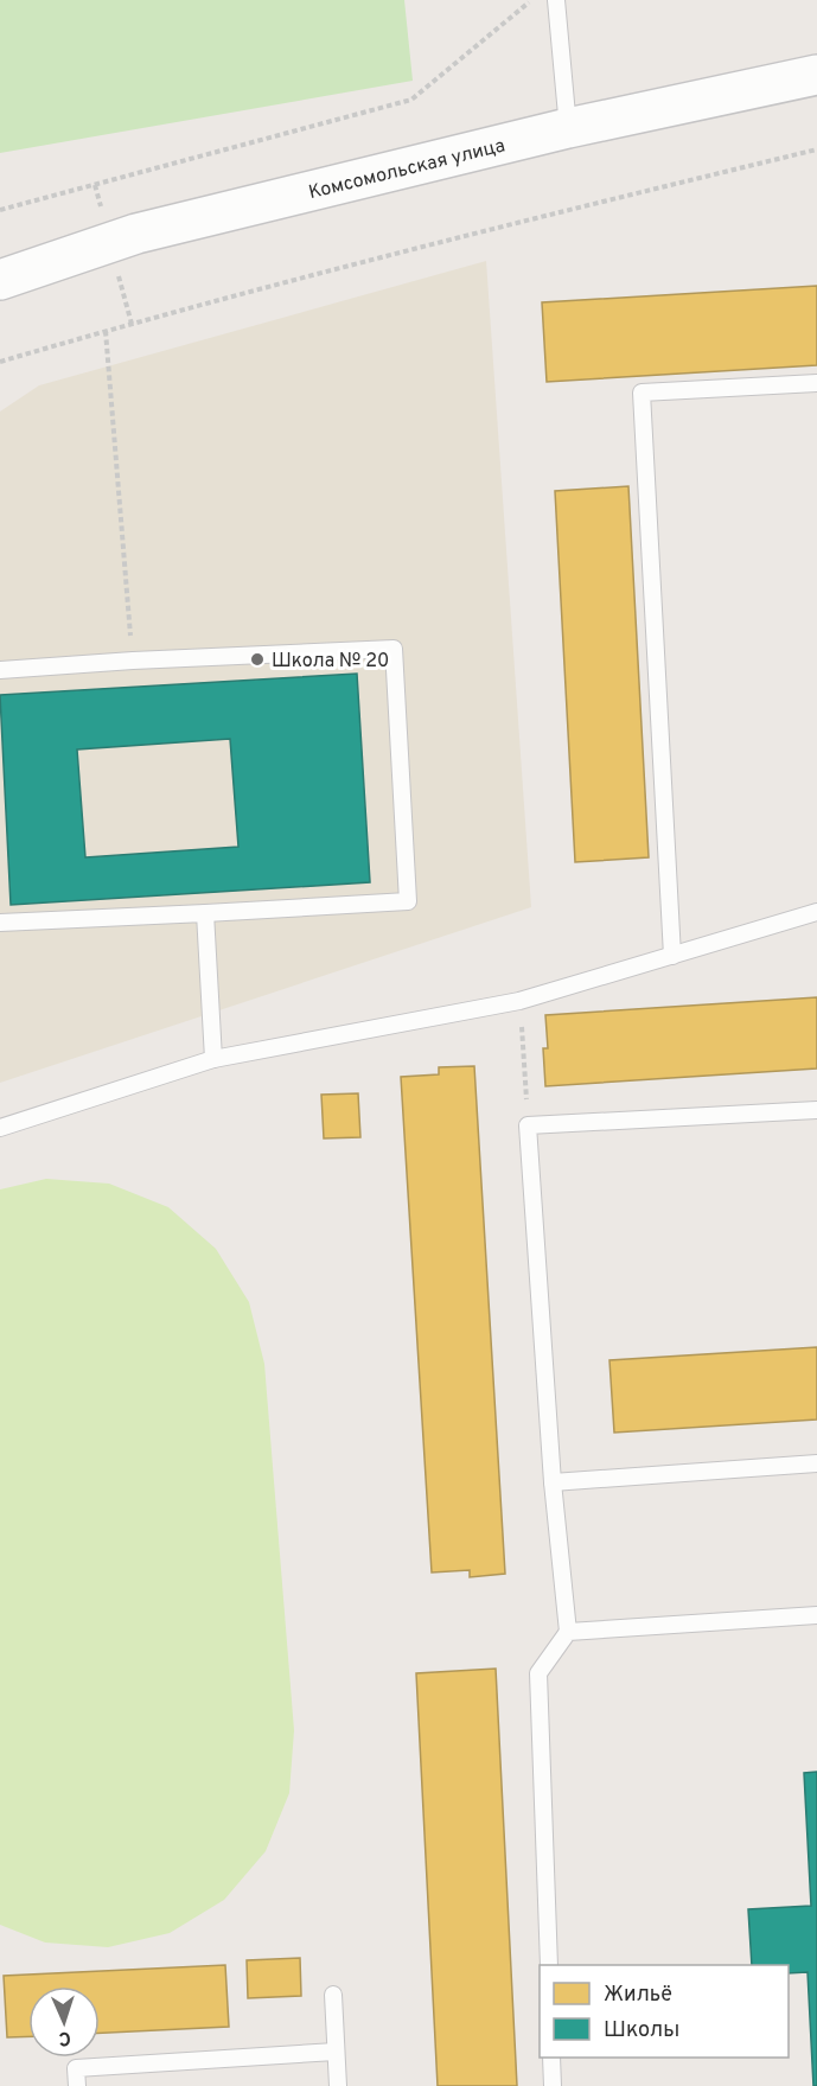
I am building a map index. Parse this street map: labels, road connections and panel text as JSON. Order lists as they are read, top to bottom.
{
  "streets": {
    "main road": ["Комсомольская улица"]
  },
  "places": ["Школа № 20"],
  "legend": ["Жильё", "Школы"],
  "north": "bottom"
}
